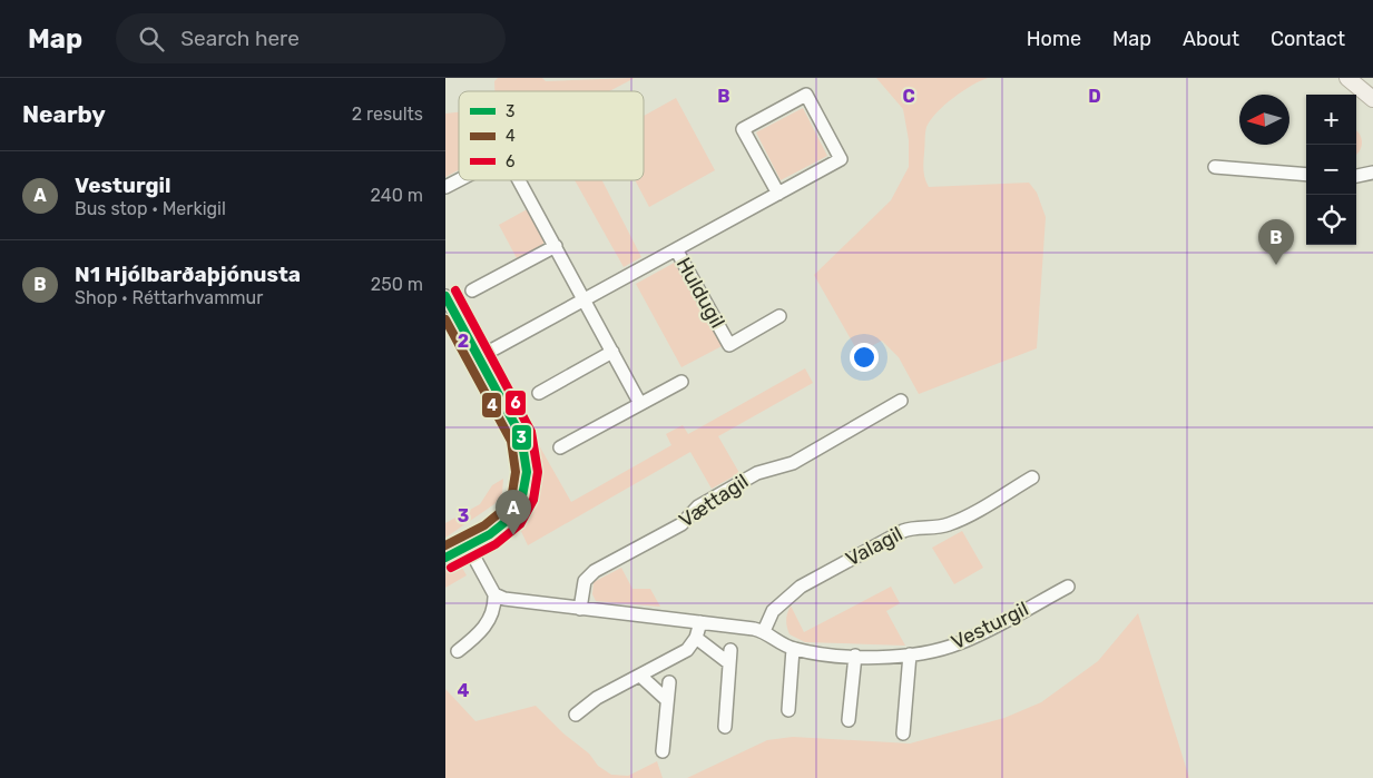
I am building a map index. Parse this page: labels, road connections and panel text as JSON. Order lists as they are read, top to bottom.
{
  "streets": {
    "street": [
      "Huldugil",
      "Vættagil",
      "Valagil",
      "Vesturgil"
    ]
  },
  "crossings": [
    ["Vættagil", "Vesturgil"],
    ["Valagil", "Vesturgil"]
  ],
  "lines": ["transit line 6", "transit line 3", "transit line 4"],
  "legend": ["3", "4", "6"],
  "north": "left",
  "page": {
    "header": "Map",
    "search": "Search here",
    "nav": [
      "Home",
      "Map",
      "About",
      "Contact"
    ],
    "heading": ["Nearby", "2 results"],
    "map_buttons": ["+", "−"],
    "list": [
      {
        "mark": "A",
        "name": "Vesturgil",
        "note": "Bus stop · Merkigil",
        "value": "240 m"
      },
      {
        "mark": "B",
        "name": "N1 Hjólbarðaþjónusta",
        "note": "Shop · Réttarhvammur",
        "value": "250 m"
      }
    ],
    "pins": ["B", "A"]
  },
  "grid": {
    "columns": ["B", "C", "D"],
    "rows": ["2", "3", "4"]
  }
}
